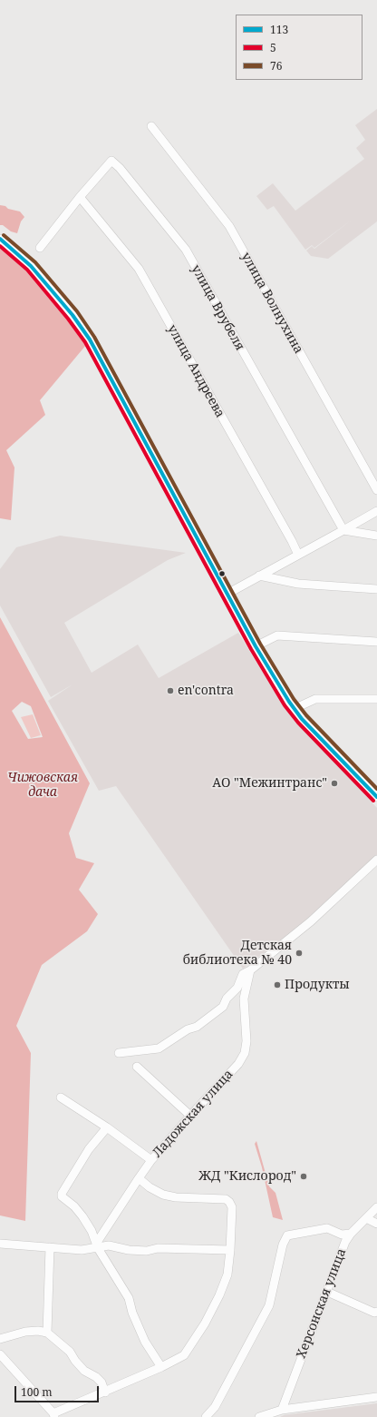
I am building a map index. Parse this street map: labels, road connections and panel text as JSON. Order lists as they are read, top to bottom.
{
  "streets": {
    "street": [
      "улица Волнухина",
      "улица Врубеля",
      "улица Андреева",
      "Ладожская улица",
      "Херсонская улица"
    ]
  },
  "crossings": [
    ["улица Врубеля", "улица Андреева"]
  ],
  "parks": ["Чижовская дача"],
  "places": [
    "en'contra",
    "АО \"Межинтранс\"",
    "Детская библиотека № 40",
    "Продукты",
    "ЖД \"Кислород\""
  ],
  "lines": ["transit line 76", "transit line 113", "transit line 5"],
  "legend": ["113", "5", "76"],
  "scale_bar": "100 m"
}
